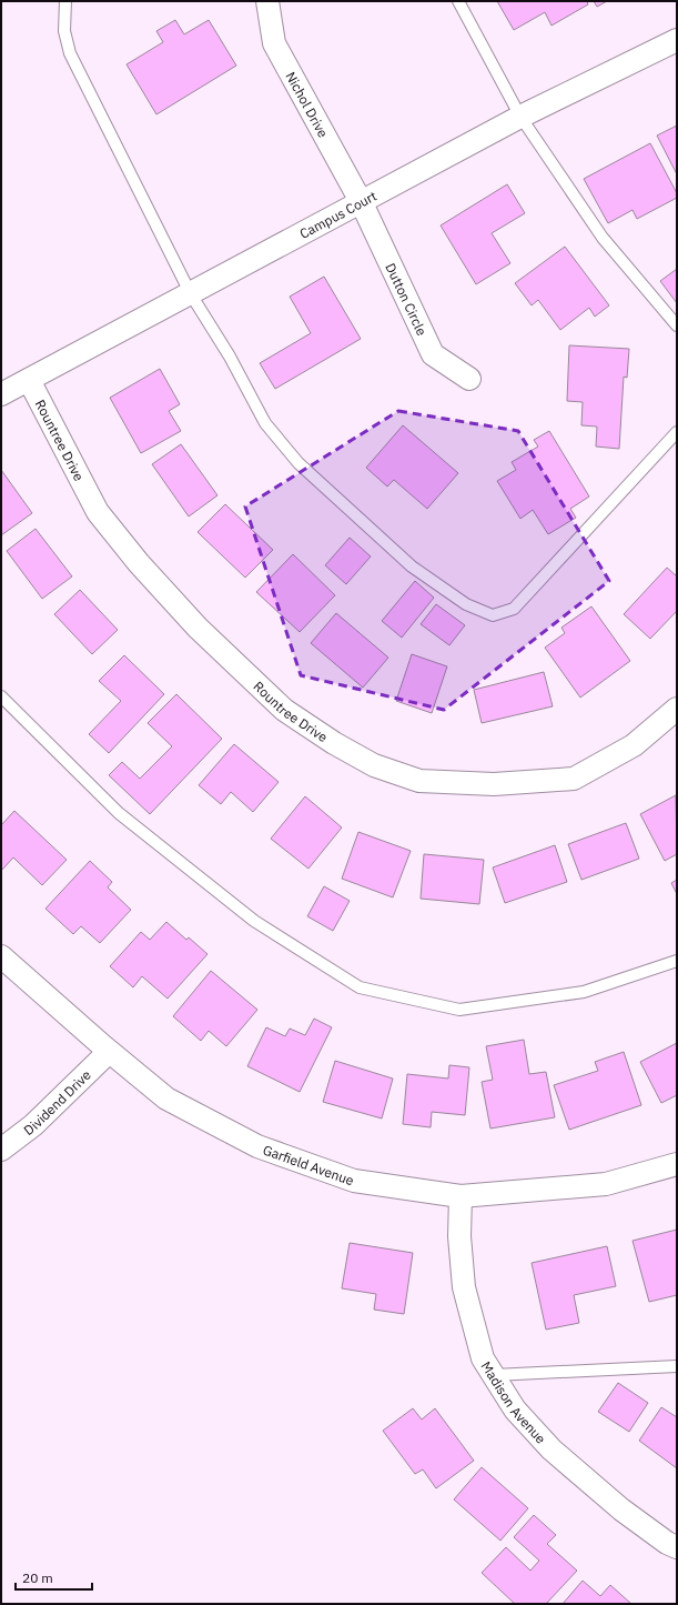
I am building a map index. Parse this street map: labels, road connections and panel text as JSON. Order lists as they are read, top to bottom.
{
  "streets": {
    "street": [
      "Nichol Drive",
      "Campus Court",
      "Dutton Circle",
      "Rountree Drive",
      "Dividend Drive",
      "Garfield Avenue",
      "Madison Avenue"
    ]
  },
  "crossings": [
    ["Nichol Drive", "Campus Court"],
    ["Nichol Drive", "Dutton Circle"],
    ["Campus Court", "Dutton Circle"],
    ["Campus Court", "Rountree Drive"],
    ["Dividend Drive", "Garfield Avenue"],
    ["Garfield Avenue", "Madison Avenue"]
  ],
  "scale_bar": "20 m"
}
